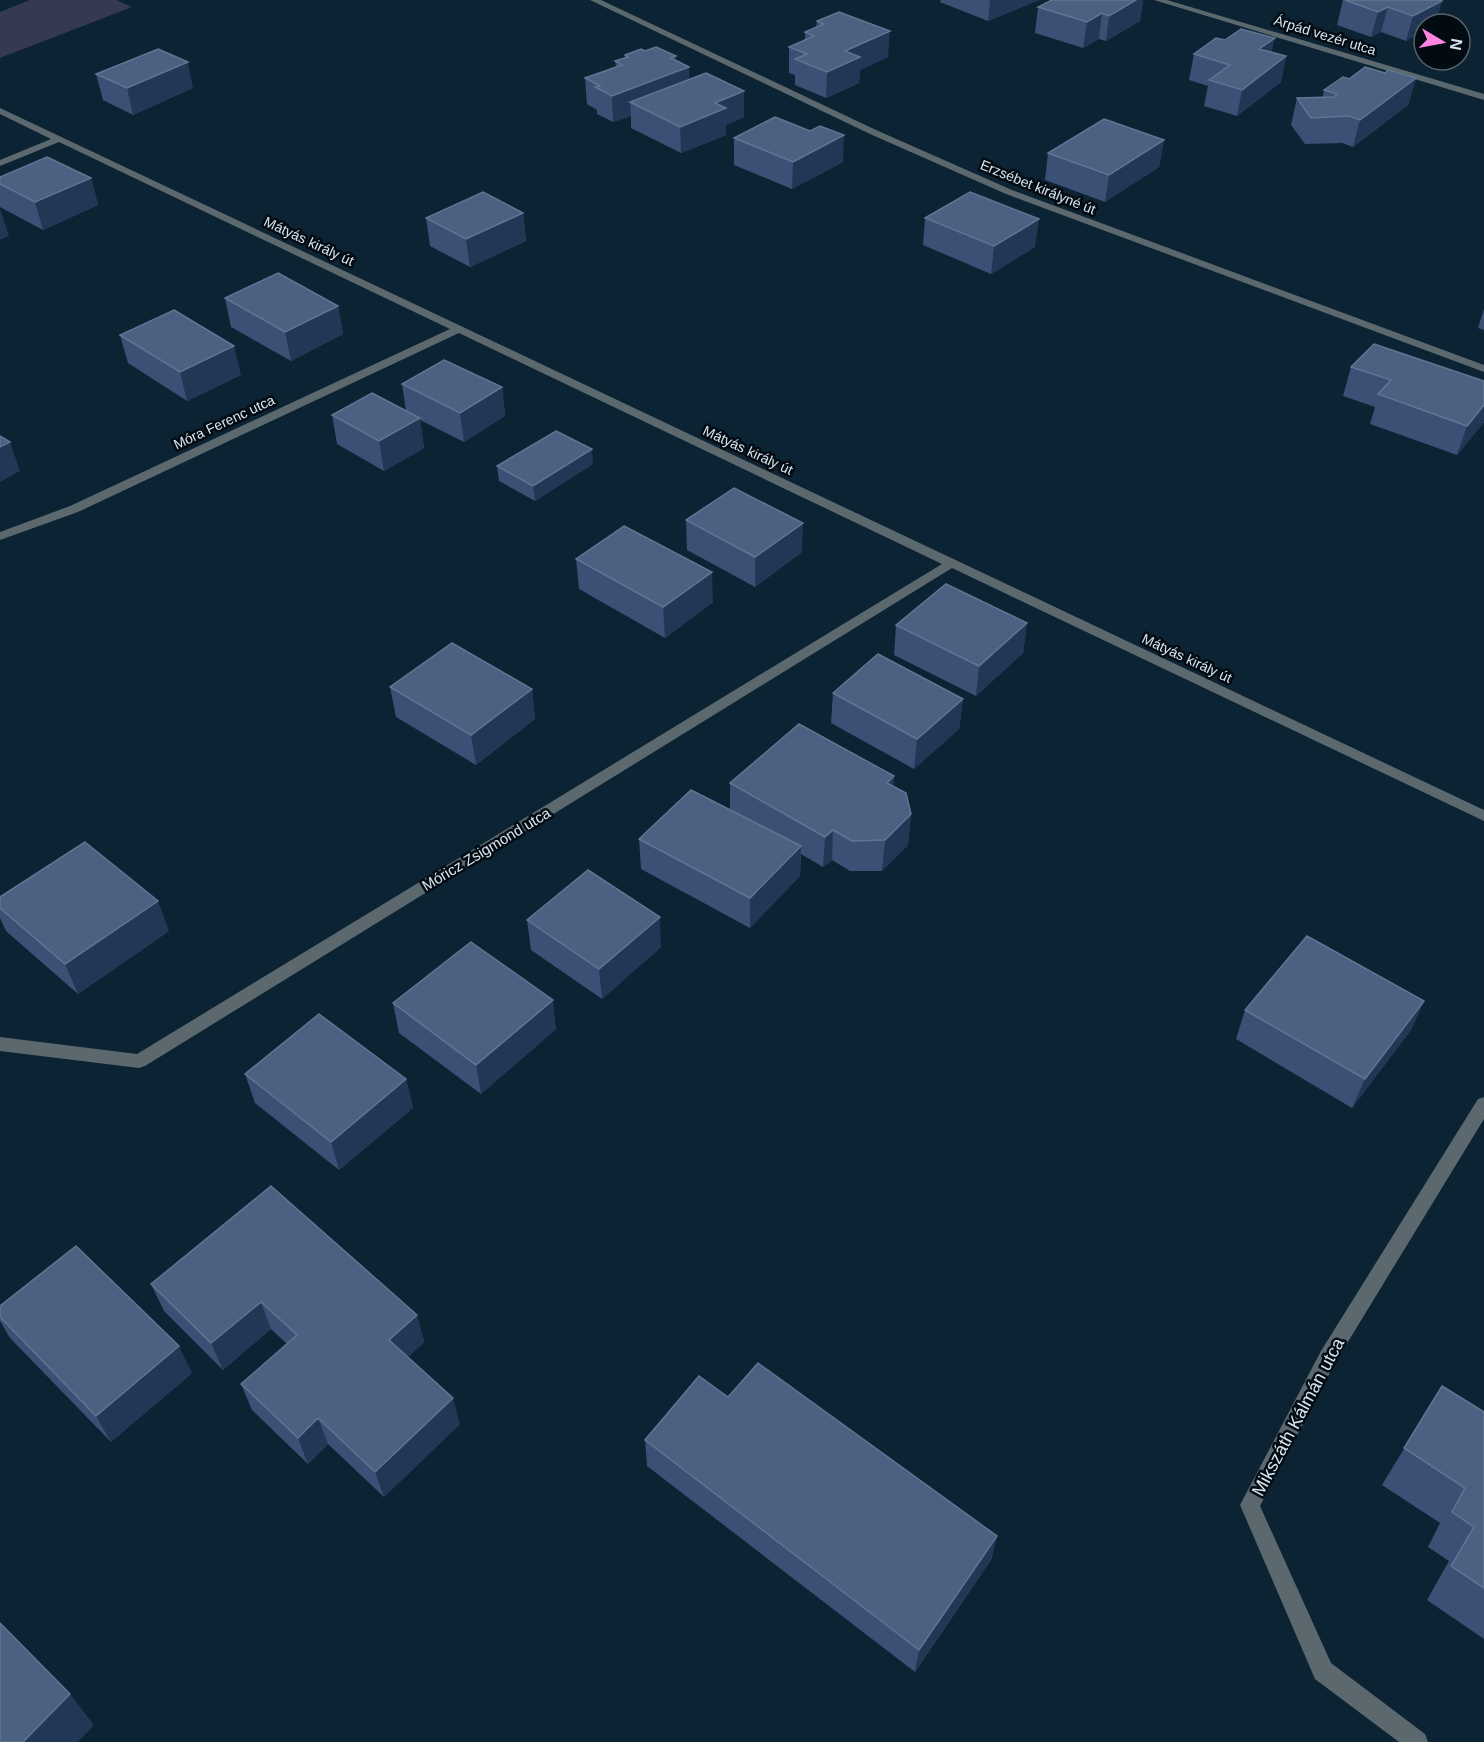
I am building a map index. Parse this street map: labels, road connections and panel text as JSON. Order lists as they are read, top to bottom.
{
  "streets": {
    "street": [
      "Árpád vezér utca",
      "Erzsébet királyné út",
      "Mátyás király út",
      "Móra Ferenc utca",
      "Móricz Zsigmond utca",
      "Mikszáth Kálmán utca"
    ]
  },
  "crossings": [
    ["Mátyás király út", "Móra Ferenc utca"],
    ["Mátyás király út", "Móricz Zsigmond utca"]
  ],
  "north": "right"
}
